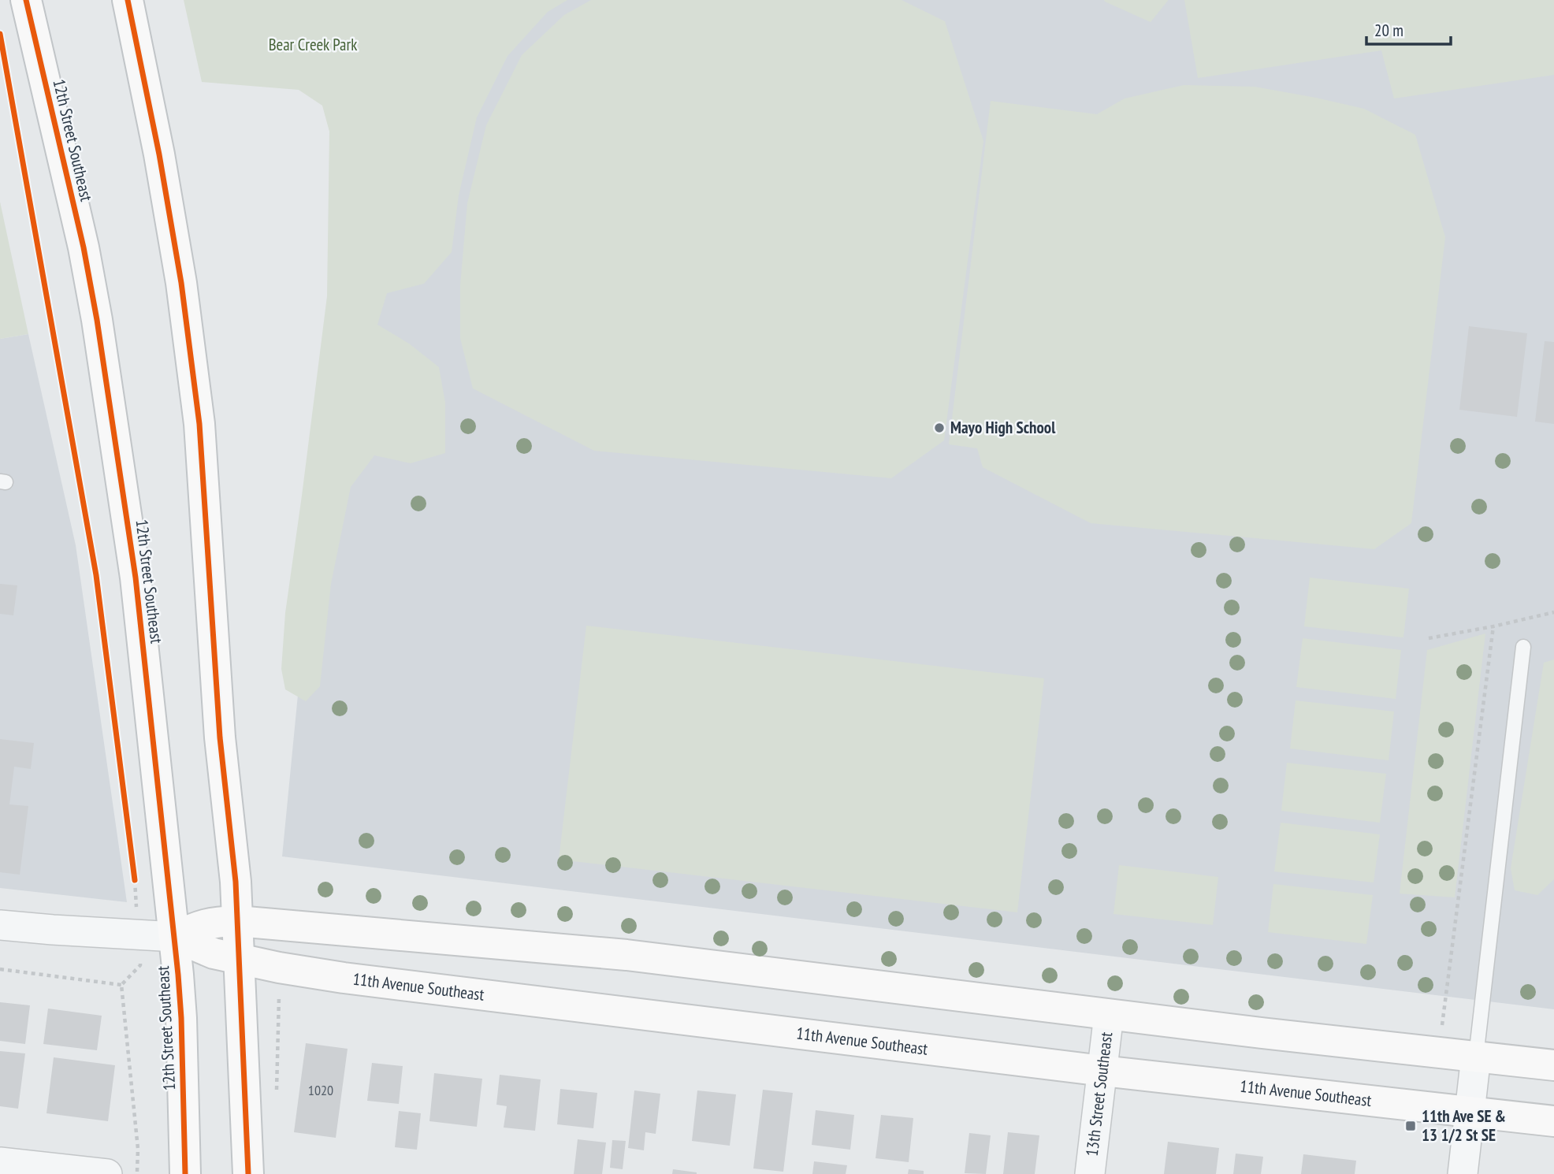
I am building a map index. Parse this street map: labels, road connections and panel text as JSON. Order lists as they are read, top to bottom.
{
  "streets": {
    "main road": ["12th Street Southeast", "11th Avenue Southeast"],
    "street": ["13th Street Southeast"]
  },
  "crossings": [
    ["12th Street Southeast", "11th Avenue Southeast"],
    ["11th Avenue Southeast", "13th Street Southeast"]
  ],
  "parks": ["Bear Creek Park"],
  "places": {
    "other": ["Mayo High School"],
    "transit": ["11th Ave SE & 13 1/2 St SE"]
  },
  "house_numbers": ["1020"],
  "scale_bar": "20 m"
}
